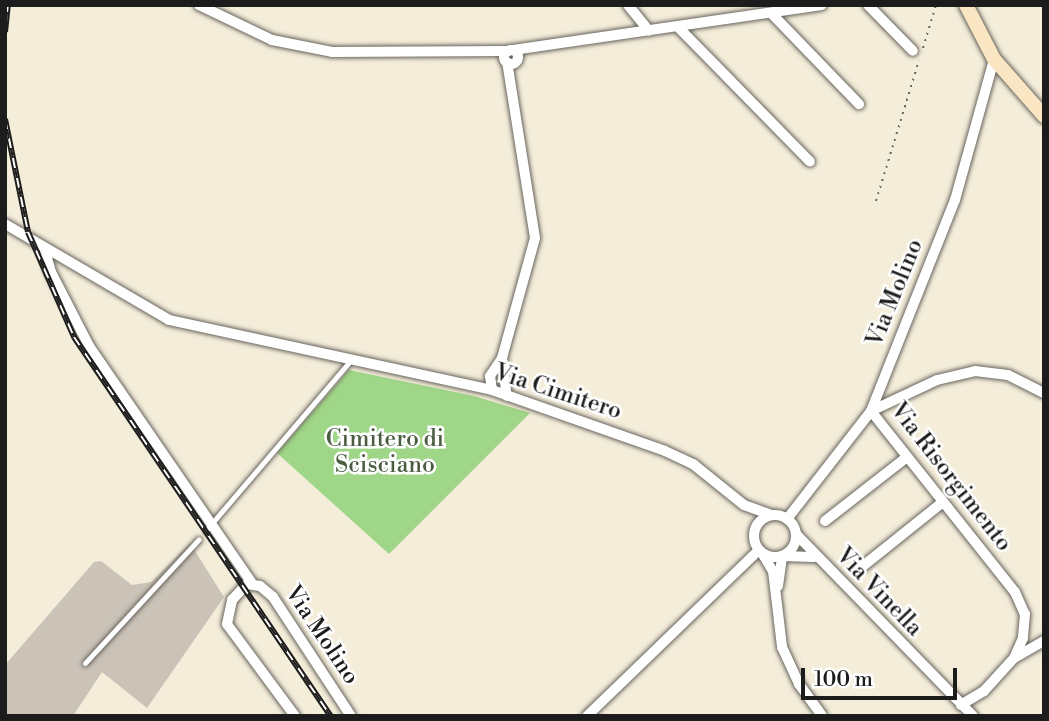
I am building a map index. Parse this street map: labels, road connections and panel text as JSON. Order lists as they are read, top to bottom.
{
  "streets": {
    "street": [
      "Via Molino",
      "Via Cimitero",
      "Via Risorgimento",
      "Via Vinella"
    ]
  },
  "crossings": [
    ["Via Molino", "Via Risorgimento"],
    ["Via Molino", "Via Vinella"]
  ],
  "parks": ["Cimitero di Scisciano"],
  "scale_bar": "100 m"
}
